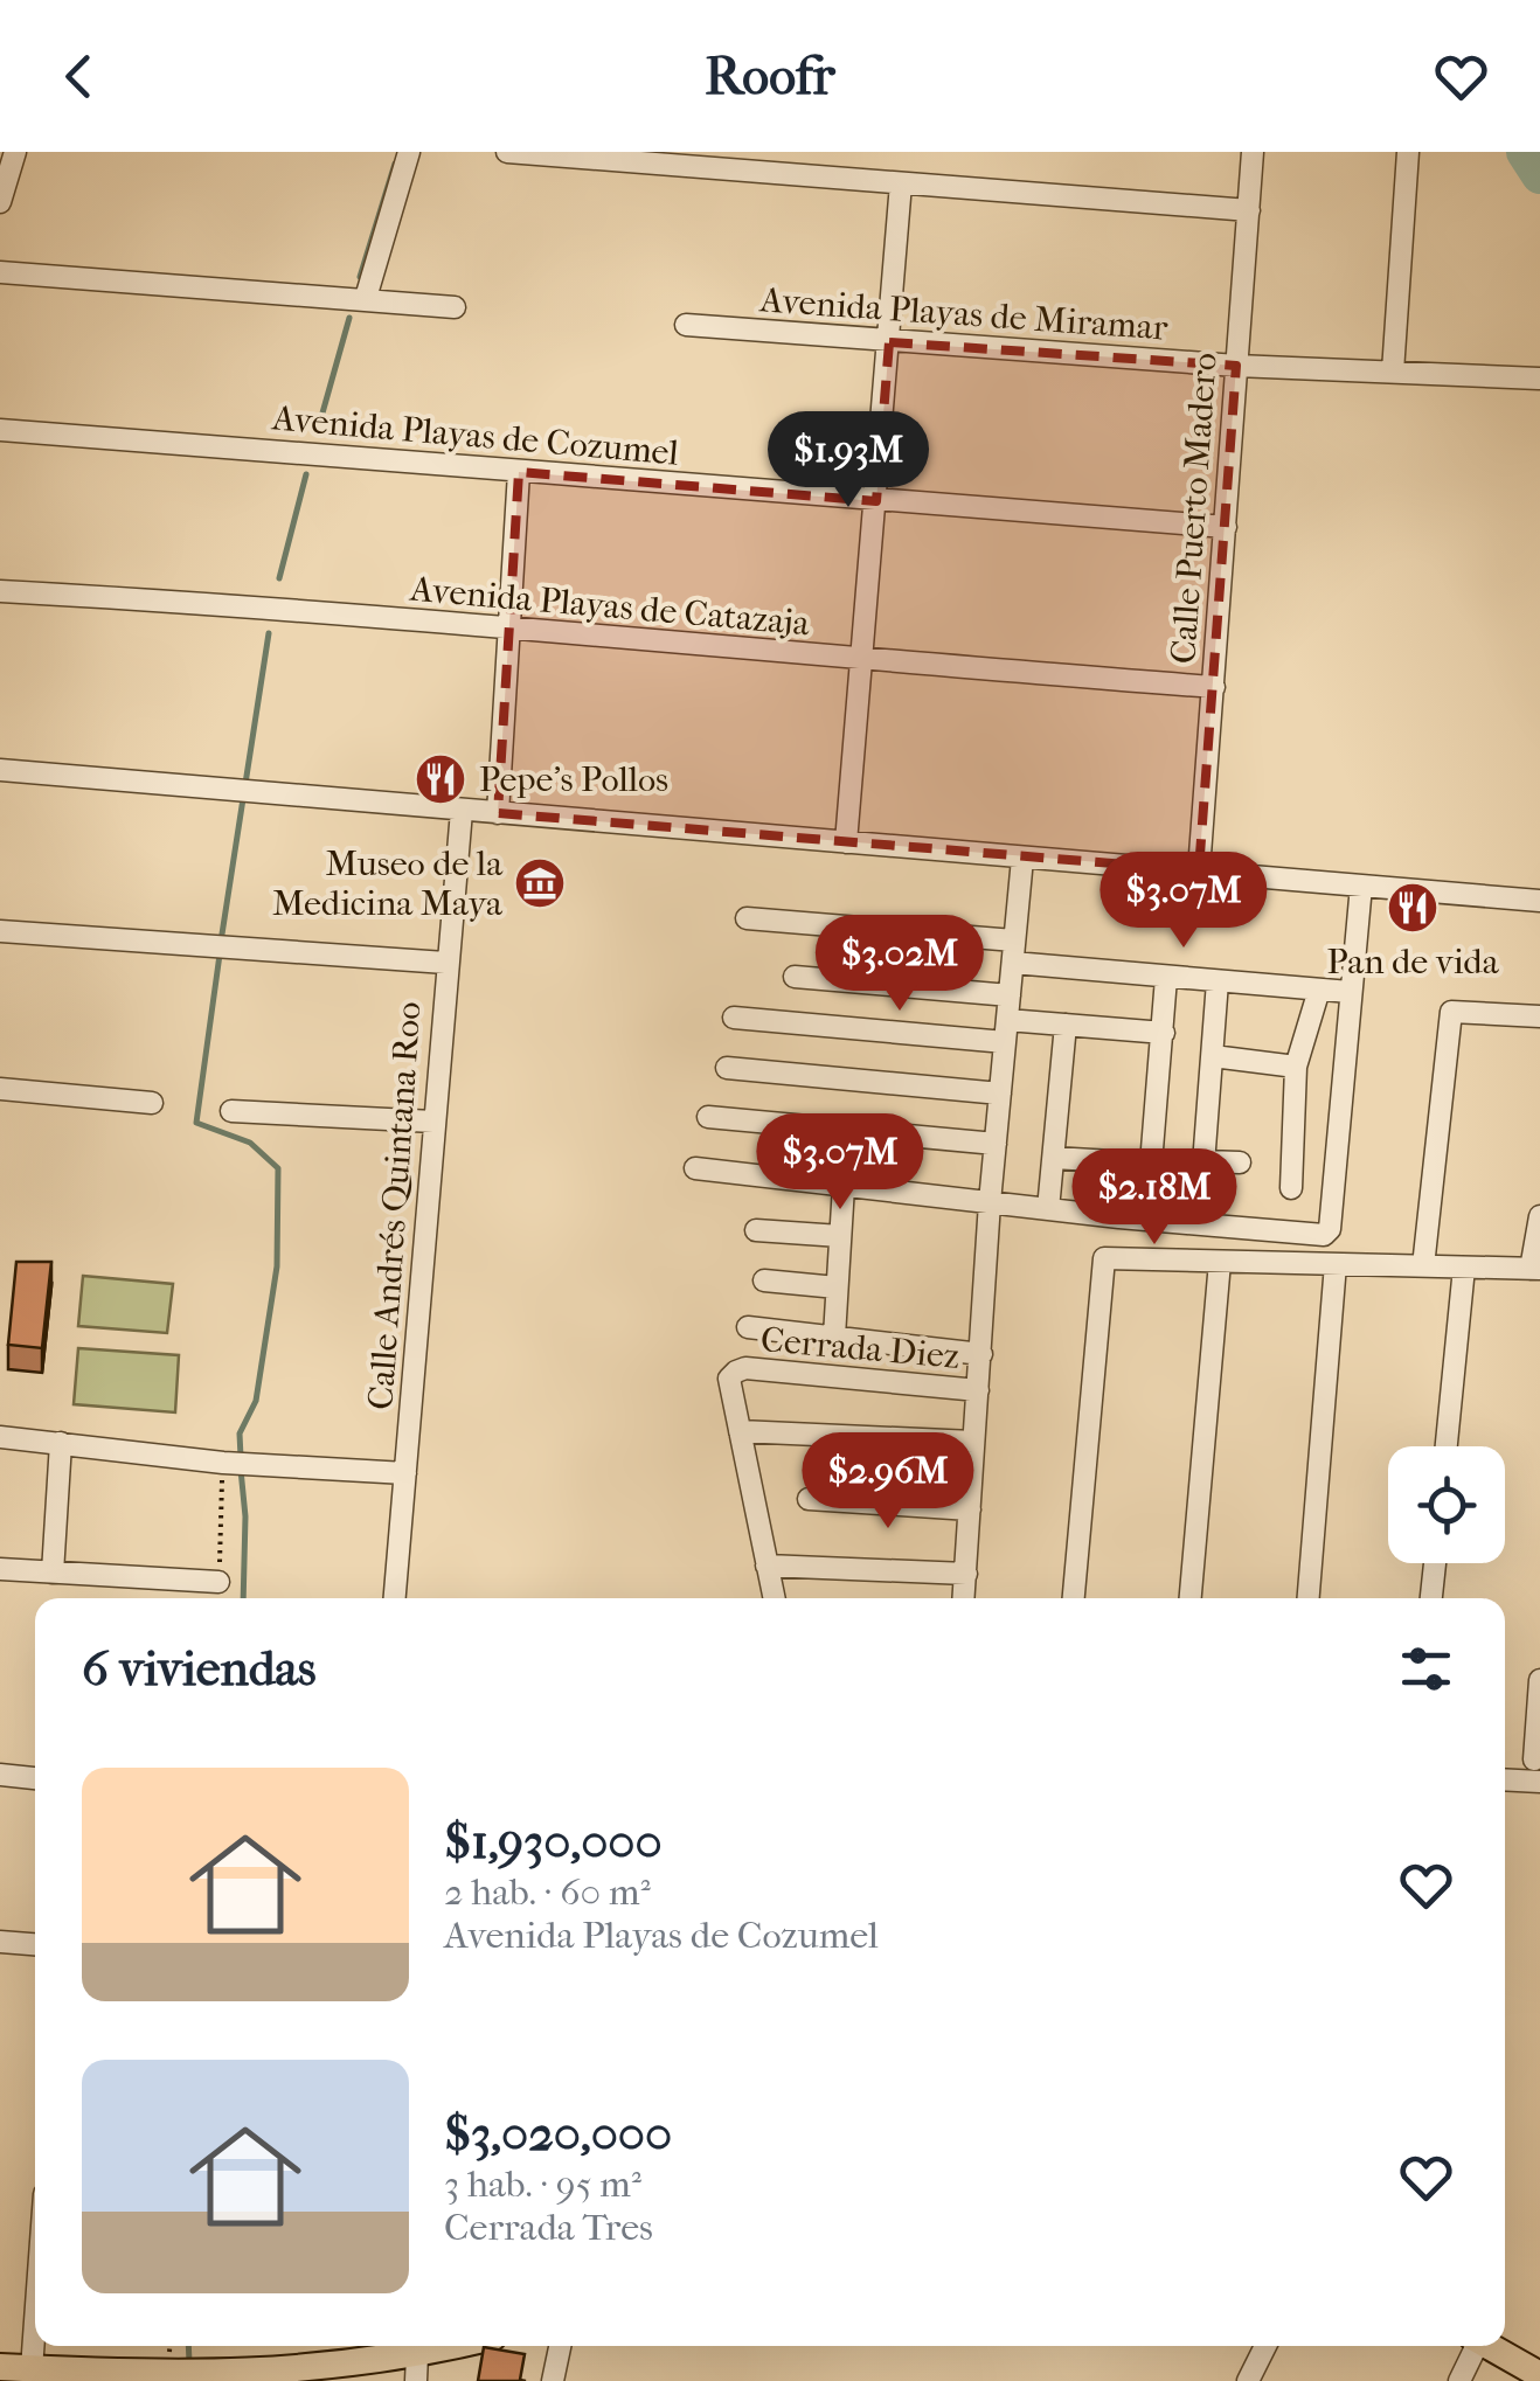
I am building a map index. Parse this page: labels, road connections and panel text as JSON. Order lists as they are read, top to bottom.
{
  "streets": {
    "street": [
      "Avenida Playas de Miramar",
      "Avenida Playas de Cozumel",
      "Calle Puerto Madero",
      "Avenida Playas de Catazaja",
      "Calle Andrés Quintana Roo",
      "Cerrada Diez"
    ]
  },
  "crossings": [
    ["Avenida Playas de Miramar", "Calle Puerto Madero"],
    ["Avenida Playas de Cozumel", "Calle Puerto Madero"],
    ["Calle Puerto Madero", "Avenida Playas de Catazaja"]
  ],
  "places": {
    "restaurant": ["Pepe’s Pollos", "Pan de vida"],
    "museum": ["Museo de la Medicina Maya"]
  },
  "page": {
    "header": "Roofr",
    "price": [
      "$1.93M",
      "$3.07M",
      "$3.02M",
      "$3.07M",
      "$2.18M",
      "$2.96M"
    ],
    "heading": "6 viviendas",
    "list": [
      {
        "name": "$1,930,000",
        "note": "2 hab. · 60 m² · Avenida Playas de Cozumel"
      },
      {
        "name": "$3,020,000",
        "note": "3 hab. · 95 m² · Cerrada Tres"
      }
    ]
  }
}
